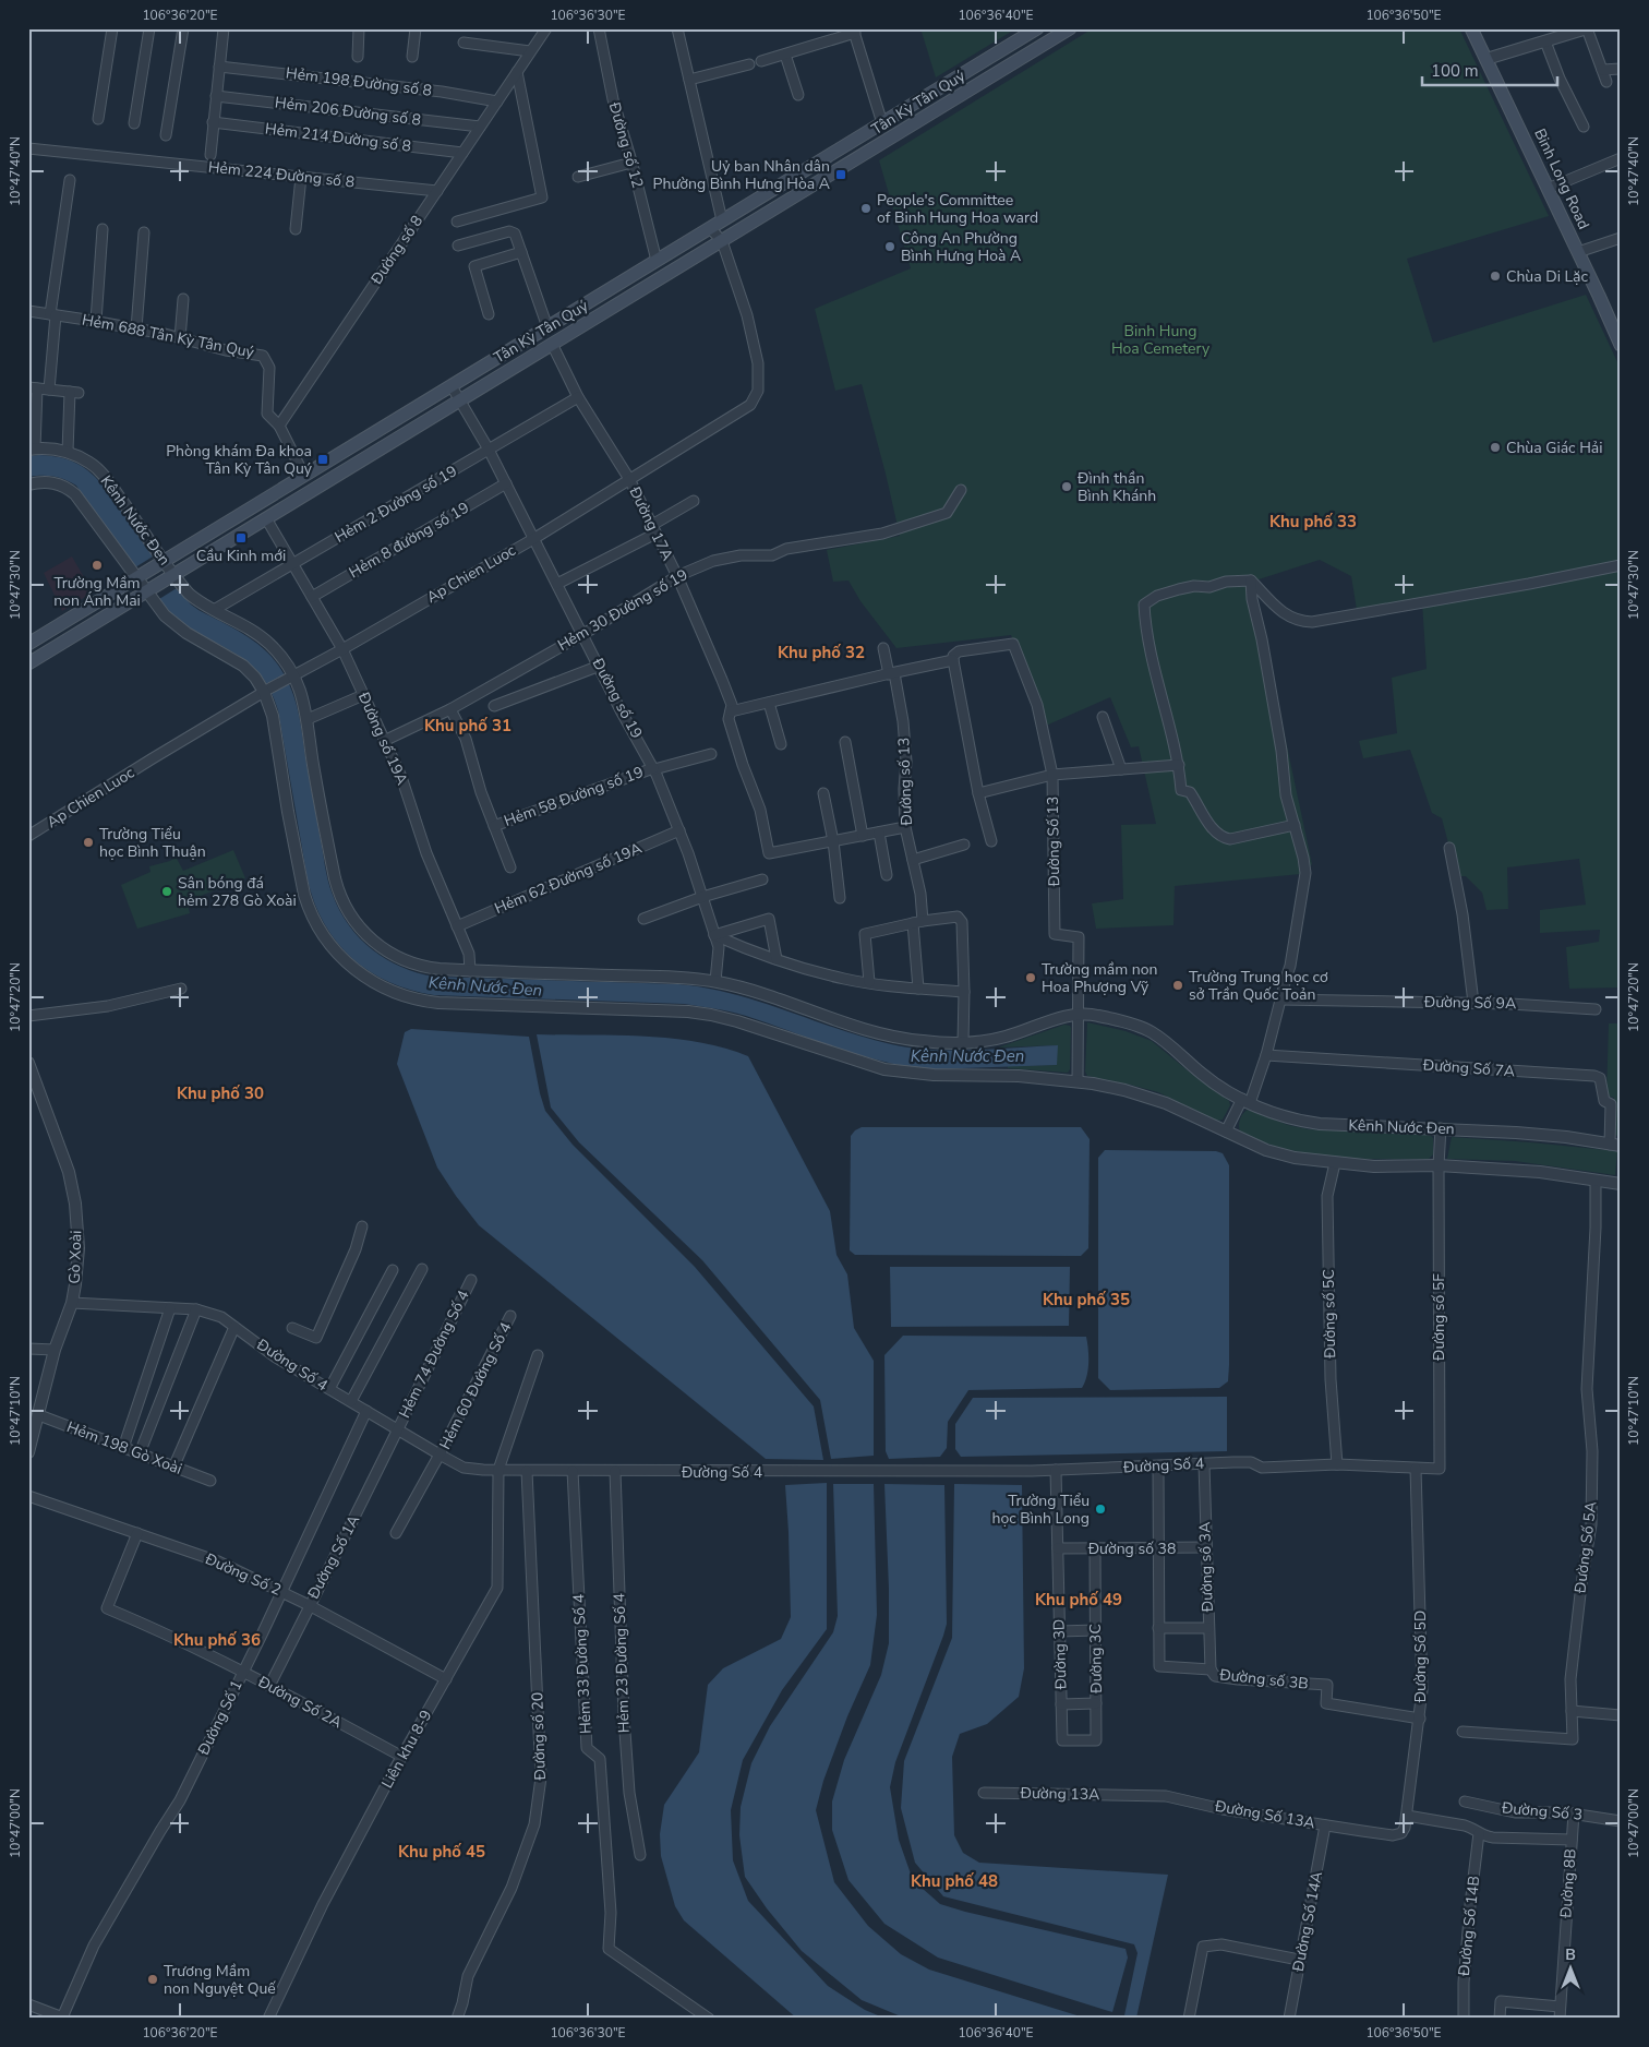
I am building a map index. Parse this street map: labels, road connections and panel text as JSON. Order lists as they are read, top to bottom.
{
  "streets": {
    "main road": ["Tân Kỳ Tân Quý", "Binh Long Road"],
    "street": [
      "Hẻm 198 Đường số 8",
      "Hẻm 206 Đường số 8",
      "Hẻm 214 Đường số 8",
      "Đường số 12",
      "Hẻm 224 Đường số 8",
      "Đường số 8",
      "Hẻm 688 Tân Kỳ Tân Quý",
      "Hẻm 2 Đường số 19",
      "Kênh Nước Đen",
      "Đường 17A",
      "Hẻm 8 đường số 19",
      "Ap Chien Luoc",
      "Hẻm 30 Đường số 19",
      "Đường số 19",
      "Đường số 19A",
      "Đường số 13",
      "Hẻm 58 Đường số 19",
      "Đường Số 13",
      "Hẻm 62 Đường số 19A",
      "Đường Số 9A",
      "Đường Số 7A",
      "Gò Xoài",
      "Đường số 5C",
      "Đường số 5F",
      "Hẻm 74 Đường Số 4",
      "Đường Số 4",
      "Hẻm 60 Đường Số 4",
      "Hẻm 198 Gò Xoài",
      "Đường Số 5A",
      "Đường số 38",
      "Đường Số 1A",
      "Đường số 3A",
      "Đường Số 2",
      "Đường 3D",
      "Đường Số 5D",
      "Đường 3C",
      "Hẻm 23 Đường Số 4",
      "Hẻm 33 Đường Số 4",
      "Đường số 3B",
      "Đường Số 2A",
      "Đường Số 1",
      "Đường số 20",
      "Liên khu 8-9",
      "Đường 13A",
      "Đường Số 3",
      "Đường Số 13A",
      "Đường 8B",
      "Đường Số 14A",
      "Đường Số 14B"
    ]
  },
  "crossings": [
    ["Hẻm 198 Đường số 8", "Đường số 8"],
    ["Tân Kỳ Tân Quý", "Đường số 12"],
    ["Tân Kỳ Tân Quý", "Kênh Nước Đen"],
    ["Tân Kỳ Tân Quý", "Đường 17A"],
    ["Tân Kỳ Tân Quý", "Ap Chien Luoc"],
    ["Tân Kỳ Tân Quý", "Đường số 19"],
    ["Tân Kỳ Tân Quý", "Đường số 19A"],
    ["Hẻm 206 Đường số 8", "Đường số 8"],
    ["Hẻm 214 Đường số 8", "Đường số 8"],
    ["Hẻm 224 Đường số 8", "Đường số 8"],
    ["Đường số 8", "Hẻm 688 Tân Kỳ Tân Quý"],
    ["Hẻm 2 Đường số 19", "Kênh Nước Đen"],
    ["Hẻm 2 Đường số 19", "Đường 17A"],
    ["Hẻm 2 Đường số 19", "Đường số 19"],
    ["Hẻm 2 Đường số 19", "Đường số 19A"],
    ["Kênh Nước Đen", "Ap Chien Luoc"],
    ["Kênh Nước Đen", "Đường số 19"],
    ["Kênh Nước Đen", "Đường số 19A"],
    ["Kênh Nước Đen", "Đường Số 13"],
    ["Kênh Nước Đen", "Đường Số 7A"],
    ["Kênh Nước Đen", "Đường số 5F"],
    ["Đường 17A", "Ap Chien Luoc"],
    ["Đường 17A", "Hẻm 30 Đường số 19"],
    ["Hẻm 8 đường số 19", "Đường số 19"],
    ["Hẻm 8 đường số 19", "Đường số 19A"],
    ["Ap Chien Luoc", "Đường số 19"],
    ["Ap Chien Luoc", "Đường số 19A"],
    ["Hẻm 30 Đường số 19", "Đường số 19"],
    ["Hẻm 30 Đường số 19", "Đường số 19A"],
    ["Đường số 19", "Hẻm 58 Đường số 19"],
    ["Đường số 19", "Hẻm 62 Đường số 19A"],
    ["Đường số 19A", "Hẻm 62 Đường số 19A"],
    ["Gò Xoài", "Đường Số 4"],
    ["Gò Xoài", "Hẻm 198 Gò Xoài"],
    ["Đường số 5C", "Đường Số 4"],
    ["Đường số 5F", "Đường Số 4"],
    ["Đường số 5F", "Đường Số 5D"],
    ["Hẻm 74 Đường Số 4", "Đường Số 4"],
    ["Hẻm 74 Đường Số 4", "Đường Số 1A"],
    ["Đường Số 4", "Hẻm 60 Đường Số 4"],
    ["Đường Số 4", "Đường Số 1A"],
    ["Đường Số 4", "Đường số 3A"],
    ["Đường Số 4", "Đường 3D"],
    ["Đường Số 4", "Đường Số 5D"],
    ["Đường Số 4", "Hẻm 23 Đường Số 4"],
    ["Đường Số 4", "Hẻm 33 Đường Số 4"],
    ["Đường Số 4", "Đường số 3B"],
    ["Đường Số 4", "Đường Số 1"],
    ["Đường Số 4", "Đường số 20"],
    ["Đường Số 4", "Liên khu 8-9"],
    ["Đường số 38", "Đường số 3A"],
    ["Đường số 38", "Đường 3D"],
    ["Đường số 38", "Đường 3C"],
    ["Đường số 38", "Đường số 3B"],
    ["Đường Số 1A", "Đường Số 2"],
    ["Đường Số 1A", "Đường Số 2A"],
    ["Đường số 3A", "Đường số 3B"],
    ["Đường Số 2", "Đường Số 2A"],
    ["Đường Số 2", "Đường Số 1"],
    ["Đường Số 2", "Liên khu 8-9"],
    ["Đường 3D", "Đường 3C"],
    ["Đường Số 5D", "Đường số 3B"],
    ["Đường Số 5D", "Đường Số 13A"],
    ["Đường Số 2A", "Đường Số 1"],
    ["Đường Số 2A", "Liên khu 8-9"],
    ["Đường 13A", "Đường Số 13A"],
    ["Đường Số 3", "Đường 8B"],
    ["Đường Số 13A", "Đường Số 14A"]
  ],
  "districts": [
    "Khu phố 33",
    "Khu phố 32",
    "Khu phố 31",
    "Khu phố 30",
    "Khu phố 35",
    "Khu phố 49",
    "Khu phố 36",
    "Khu phố 45",
    "Khu phố 48"
  ],
  "water": ["Kênh Nước Đen"],
  "parks": ["Binh Hung Hoa Cemetery"],
  "places": {
    "transit": ["Uỷ ban Nhân dân Phường Bình Hưng Hòa A", "Phòng khám Đa khoa Tân Kỳ Tân Quý", "Cầu Kinh mới"],
    "other": [
      "People's Committee of Binh Hung Hoa ward",
      "Công An Phường Bình Hưng Hoà A",
      "Chùa Di Lặc",
      "Chùa Giác Hải",
      "Đình thần Bình Khánh",
      "Trường Mầm non Ánh Mai",
      "Trường Tiểu học Bình Thuận",
      "Sân bóng đá hẻm 278 Gò Xoài",
      "Trường mầm non Hoa Phượng Vỹ",
      "Trường Trung học cơ sở Trần Quốc Toản",
      "Trường Tiểu học Bình Long",
      "Trương Mầm non Nguyệt Quế"
    ]
  },
  "scale_bar": "100 m",
  "north": "top",
  "coordinates": [
    "106°36'20\"E",
    "106°36'30\"E",
    "106°36'40\"E",
    "106°36'50\"E",
    "10°47'40\"N",
    "10°47'30\"N",
    "10°47'20\"N",
    "10°47'10\"N",
    "10°47'00\"N"
  ]
}
